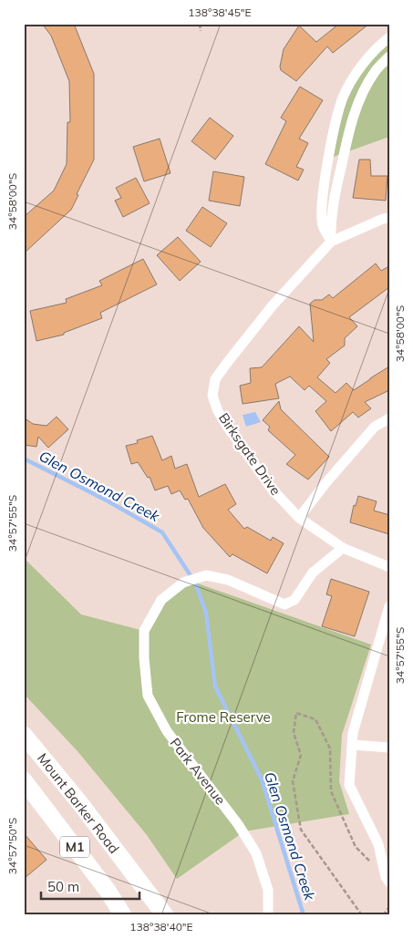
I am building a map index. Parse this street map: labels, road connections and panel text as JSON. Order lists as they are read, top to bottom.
{
  "streets": {
    "highway": ["Mount Barker Road", "M1"],
    "street": ["Birksgate Drive", "Park Avenue"]
  },
  "crossings": [
    ["Birksgate Drive", "Park Avenue"]
  ],
  "water": ["Glen Osmond Creek"],
  "parks": ["Frome Reserve"],
  "scale_bar": "50 m",
  "coordinates": [
    "138°38'45\"E",
    "34°58'00\"S",
    "34°57'55\"S",
    "34°57'50\"S",
    "138°38'40\"E"
  ]
}
